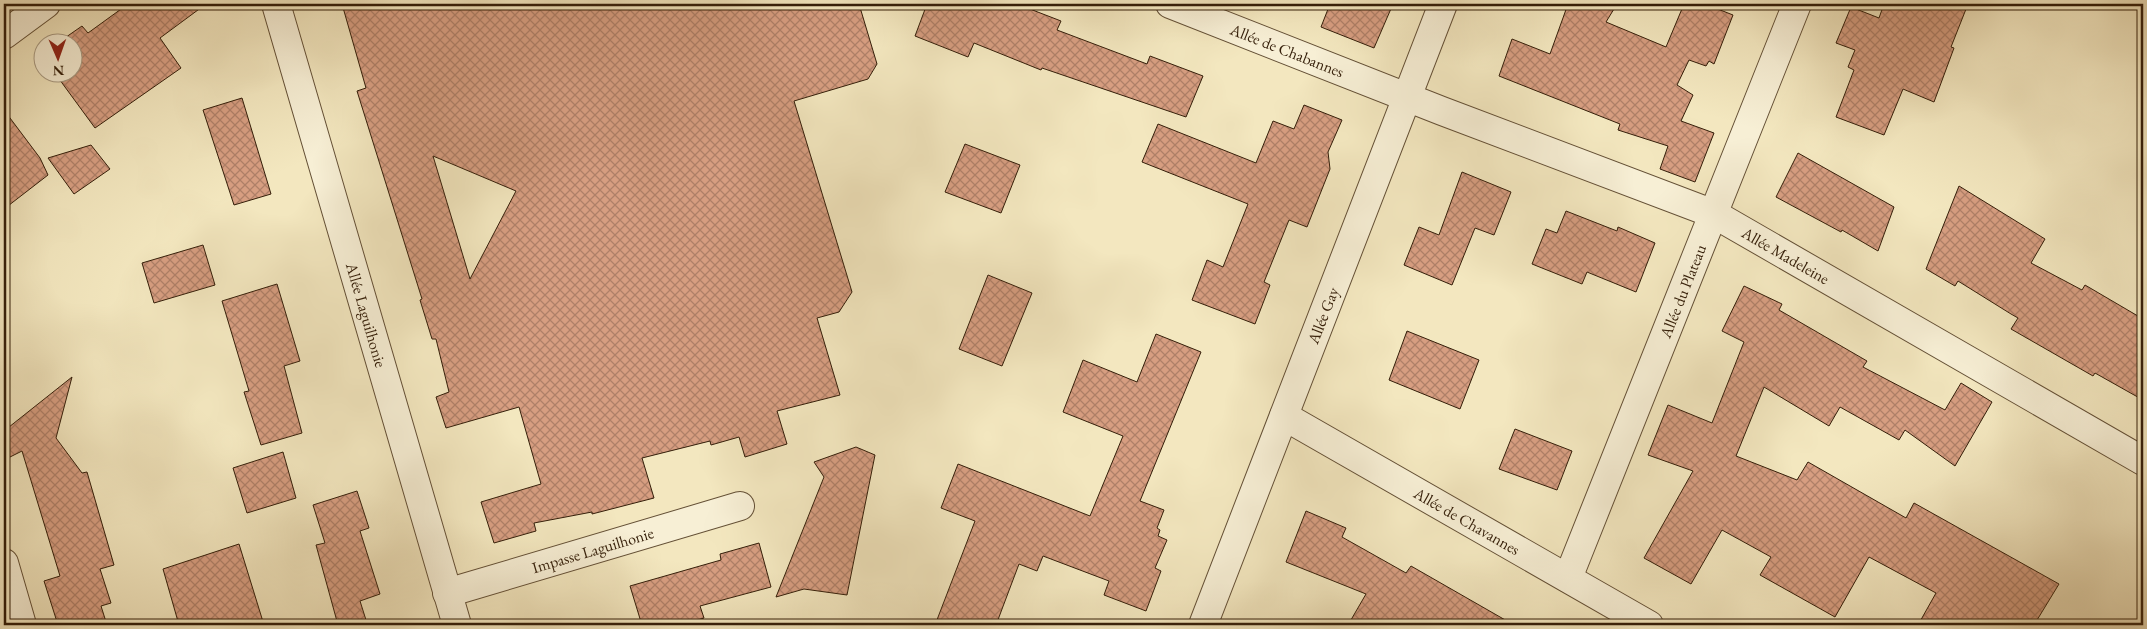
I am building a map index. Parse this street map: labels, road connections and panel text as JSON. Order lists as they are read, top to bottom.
{
  "streets": {
    "street": [
      "Allée de Chabannes",
      "Allée Madeleine",
      "Allée du Plateau",
      "Allée Laguilhonie",
      "Allée Gay",
      "Allée de Chavannes",
      "Impasse Laguilhonie"
    ]
  },
  "crossings": [
    ["Allée de Chabannes", "Allée Madeleine"],
    ["Allée de Chabannes", "Allée Gay"],
    ["Allée Madeleine", "Allée du Plateau"],
    ["Allée Madeleine", "Allée Gay"],
    ["Allée du Plateau", "Allée de Chavannes"],
    ["Allée Laguilhonie", "Impasse Laguilhonie"],
    ["Allée Gay", "Allée de Chavannes"]
  ],
  "north": "bottom"
}
